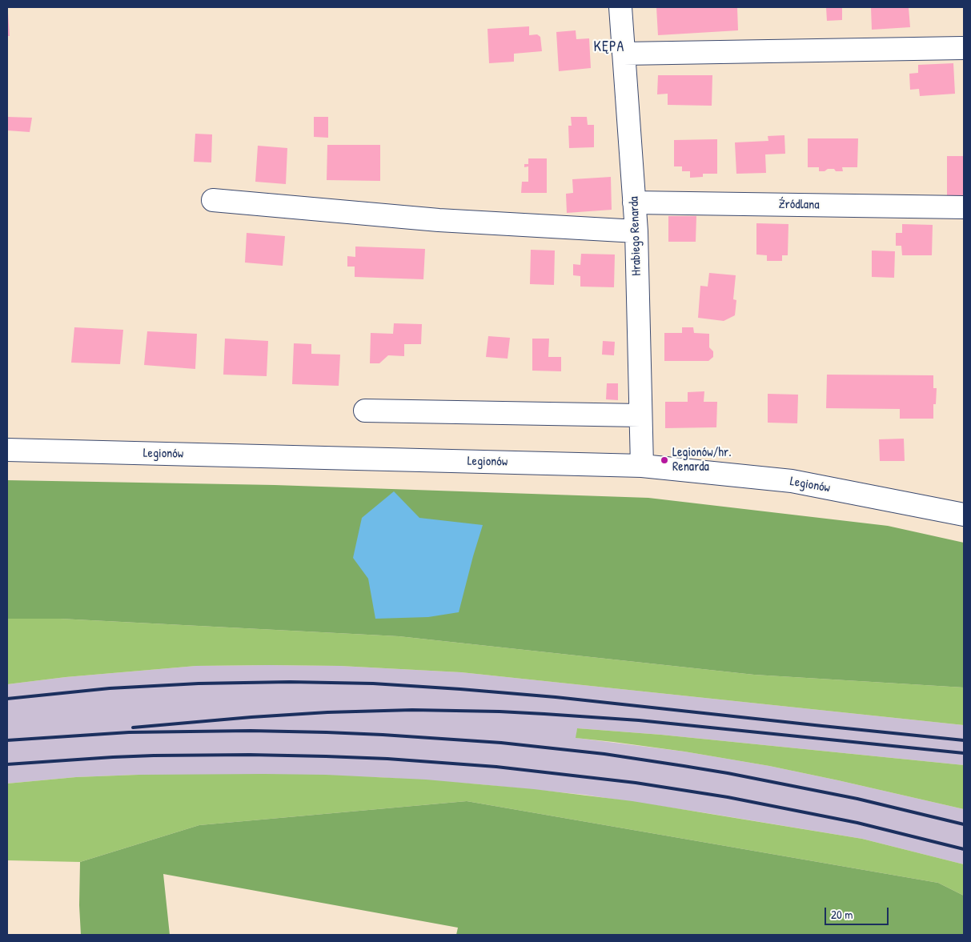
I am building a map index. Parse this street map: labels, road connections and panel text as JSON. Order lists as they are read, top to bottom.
{
  "streets": {
    "street": ["Źródlana", "Hrabiego Renarda", "Legionów"]
  },
  "crossings": [
    ["Źródlana", "Hrabiego Renarda"],
    ["Hrabiego Renarda", "Legionów"]
  ],
  "districts": ["KĘPA"],
  "places": ["Legionów/hr. Renarda"],
  "scale_bar": "20 m"
}
